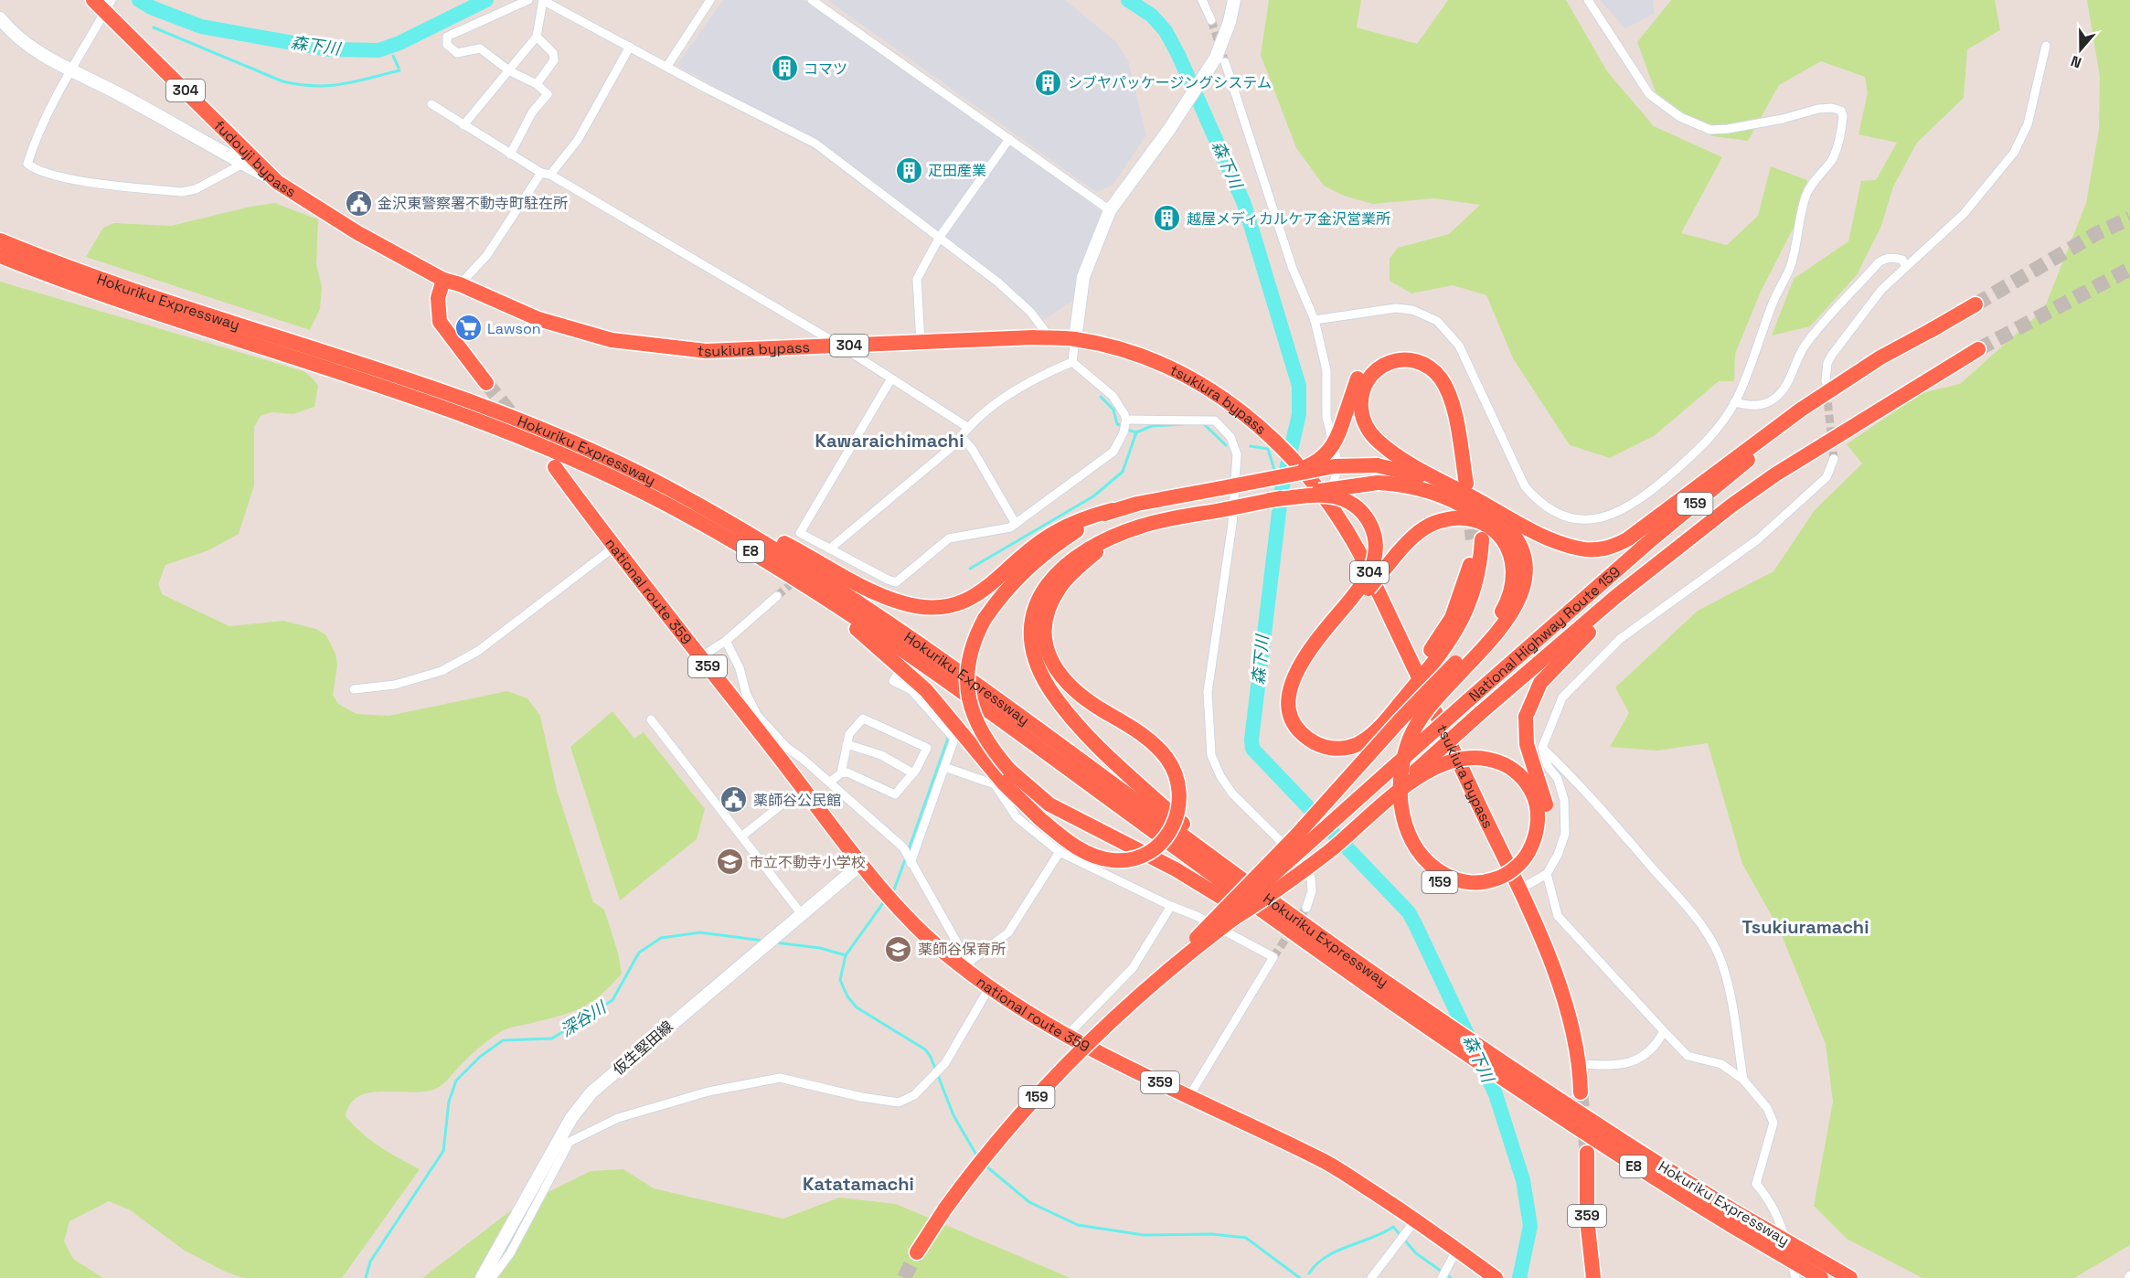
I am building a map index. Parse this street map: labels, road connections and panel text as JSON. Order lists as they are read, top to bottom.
{
  "streets": {
    "highway": [
      "304",
      "fudouji bypass",
      "Hokuriku Expressway",
      "tsukiura bypass",
      "159",
      "E8",
      "national route 359",
      "National Highway Route 159",
      "359"
    ],
    "street": ["仮生堅田線"]
  },
  "crossings": [
    ["fudouji bypass", "tsukiura bypass"],
    ["159", "National Highway Route 159"],
    ["national route 359", "仮生堅田線"]
  ],
  "districts": ["Kawaraichimachi", "Tsukiuramachi", "Katatamachi"],
  "water": ["森下川", "深谷川"],
  "places": {
    "building": [
      "コマツ",
      "シブヤパッケージングシステム",
      "疋田産業",
      "越屋メディカルケア金沢営業所"
    ],
    "public building": ["金沢東警察署不動寺町駐在所", "薬師谷公民館"],
    "supermarket": ["Lawson"],
    "school or university": ["市立不動寺小学校", "薬師谷保育所"]
  },
  "north": "bottom"
}
